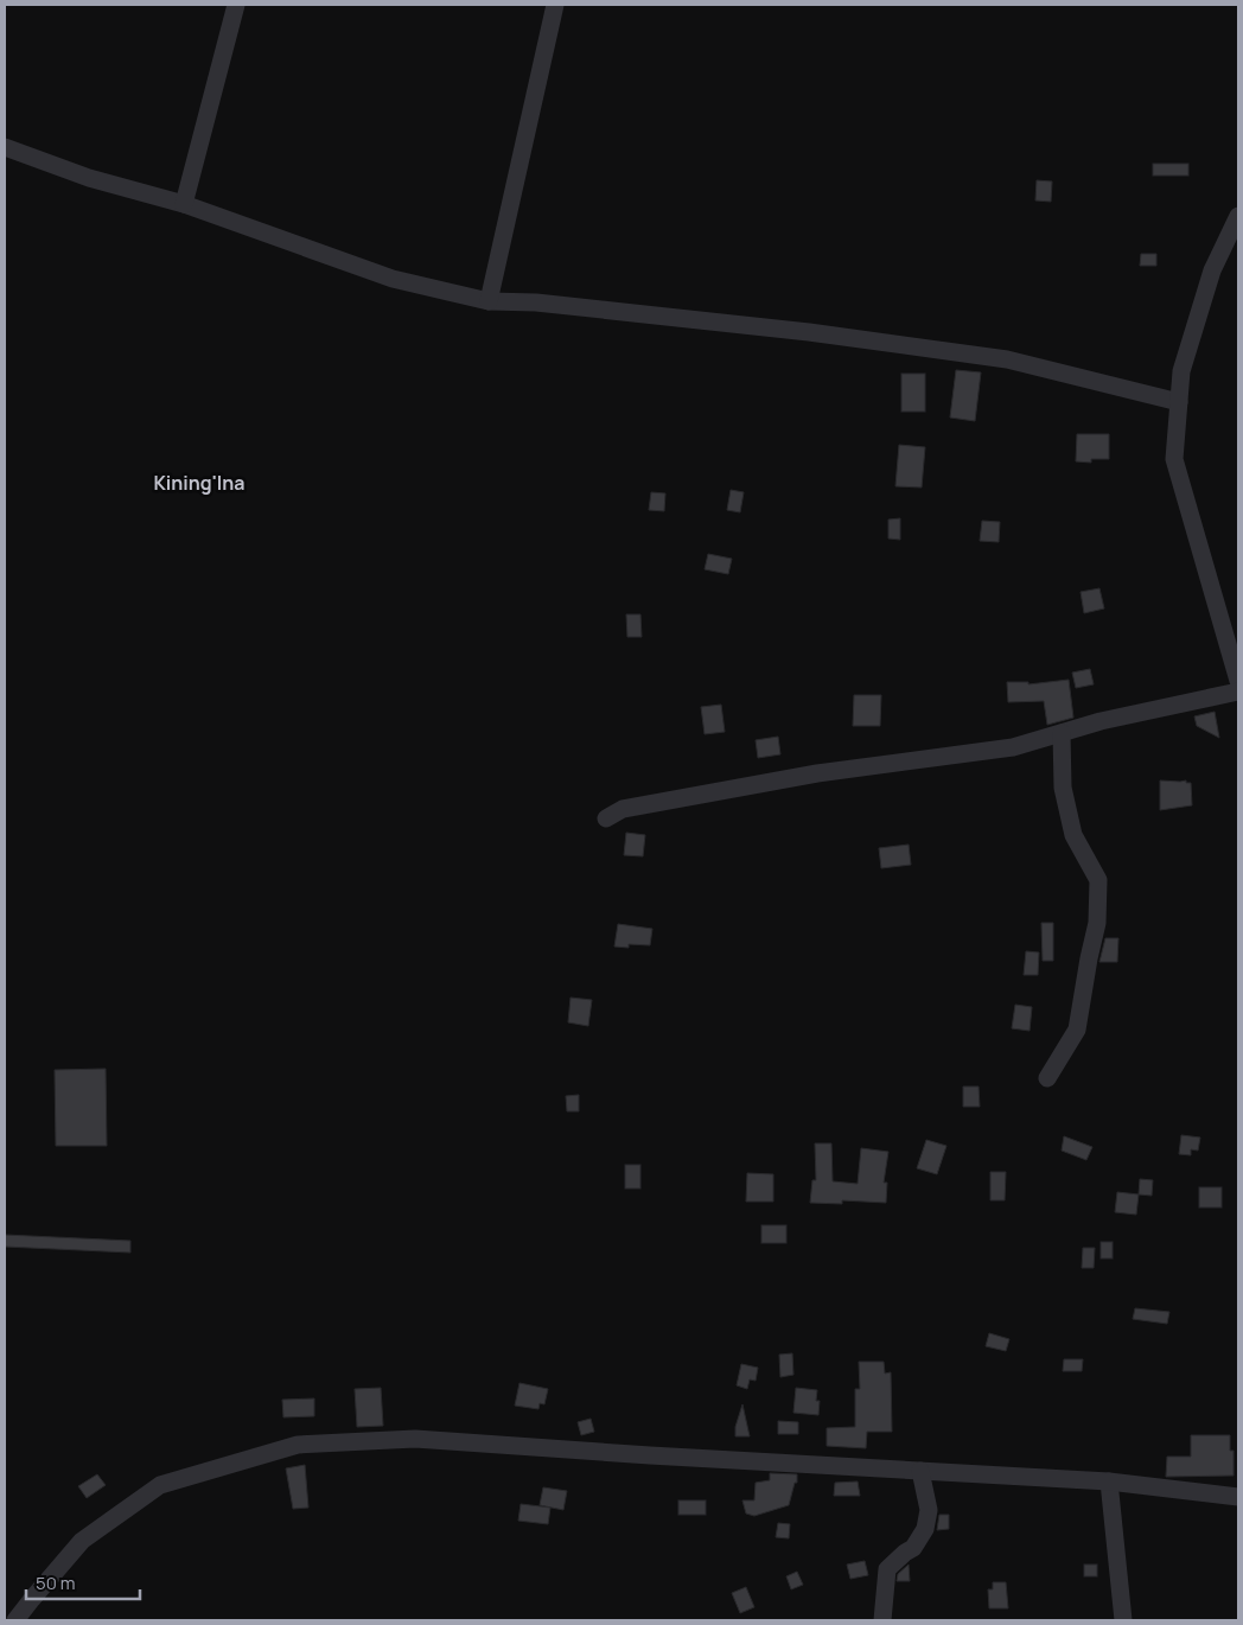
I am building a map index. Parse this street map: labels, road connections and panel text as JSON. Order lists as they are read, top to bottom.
{
  "districts": ["Kining'Ina"],
  "scale_bar": "50 m"
}
